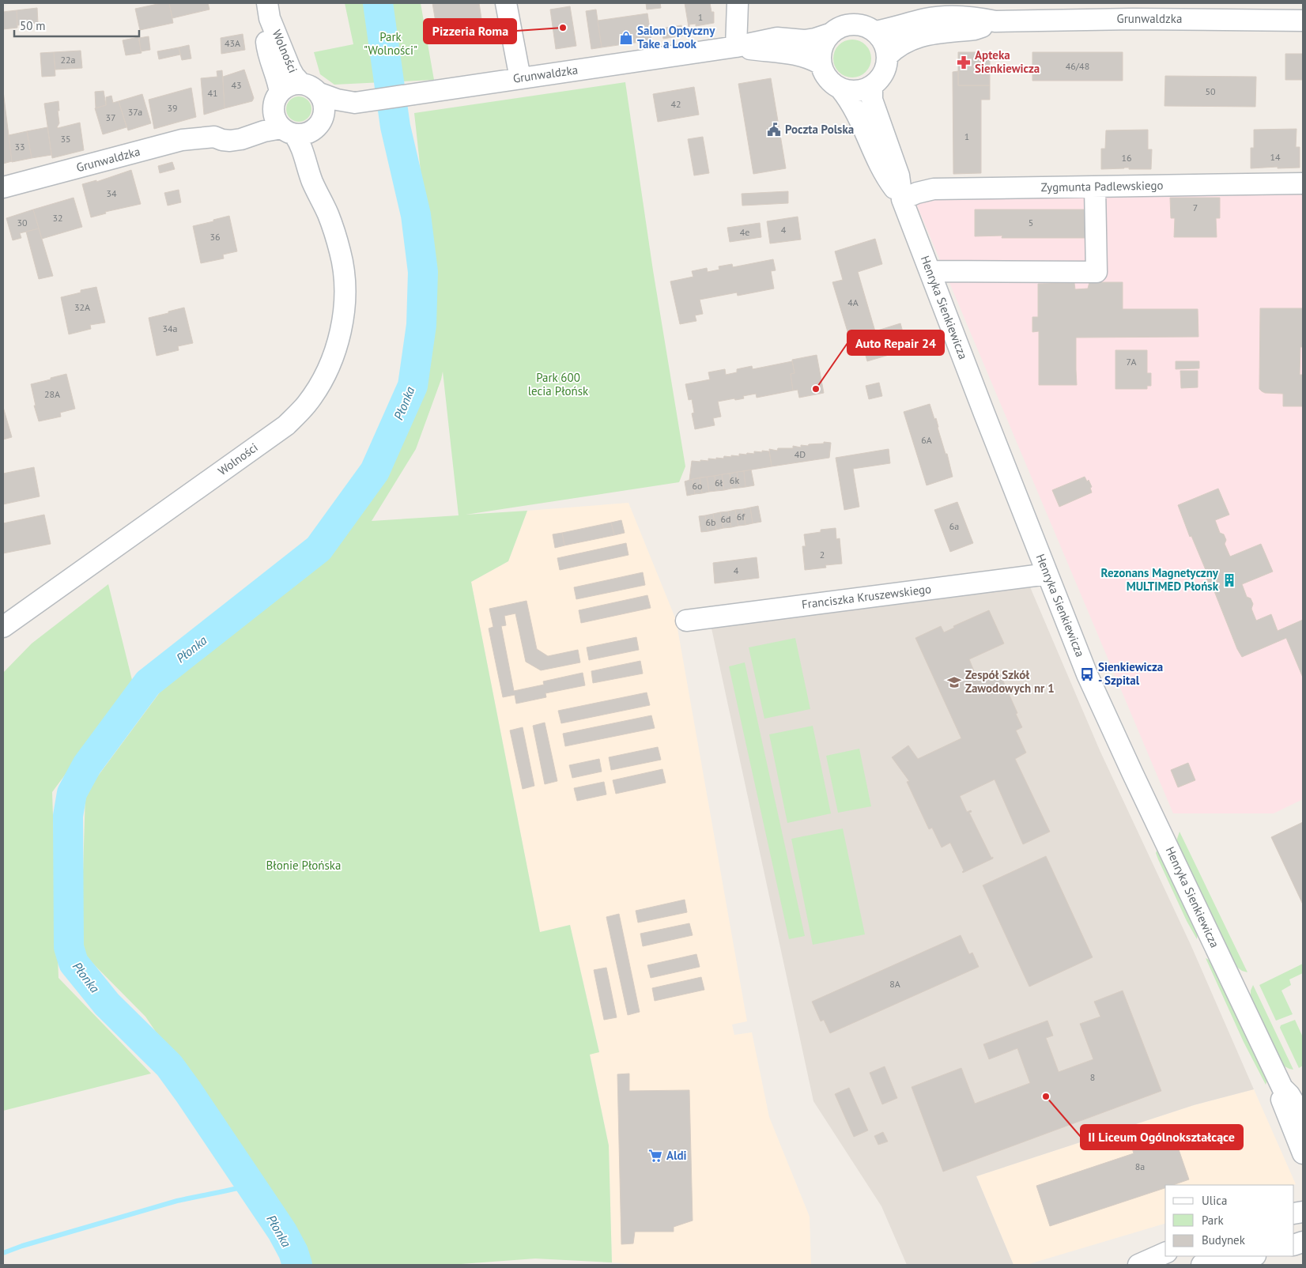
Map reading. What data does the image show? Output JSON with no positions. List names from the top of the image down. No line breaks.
{"streets":{"street":["Grunwaldzka","Wolności","Zygmunta Padlewskiego","Henryka Sienkiewicza","Franciszka Kruszewskiego"]},"crossings":[["Grunwaldzka","Wolności"],["Grunwaldzka","Henryka Sienkiewicza"],["Zygmunta Padlewskiego","Henryka Sienkiewicza"],["Henryka Sienkiewicza","Franciszka Kruszewskiego"]],"water":["Płonka"],"parks":["Park \"Wolności\"","Park 600 lecia Płońsk","Błonie Płońska"],"places":{"other":["Pizzeria Roma","Auto Repair 24","II Liceum Ogólnokształcące"],"shop":["Salon Optyczny Take a Look"],"pharmacy":["Apteka Sienkiewicza"],"public building":["Poczta Polska"],"building":["Rezonans Magnetyczny MULTIMED Płońsk"],"bus stop":["Sienkiewicza - Szpital"],"school or university":["Zespół Szkół Zawodowych nr 1"],"supermarket":["Aldi"]},"house_numbers":["1","43A","22a","46/48","43","50","41","42","39","37a","37","1","35","33","14","16","34","7","32","30","5","4","4e","36","4A","32A","34a","7A","28A","6A","4D","6k","6ł","6o","6f","6d","6b","6a","2","4","8A","8","8a"],"legend":["Ulica","Park","Budynek"],"scale_bar":"50 m"}
